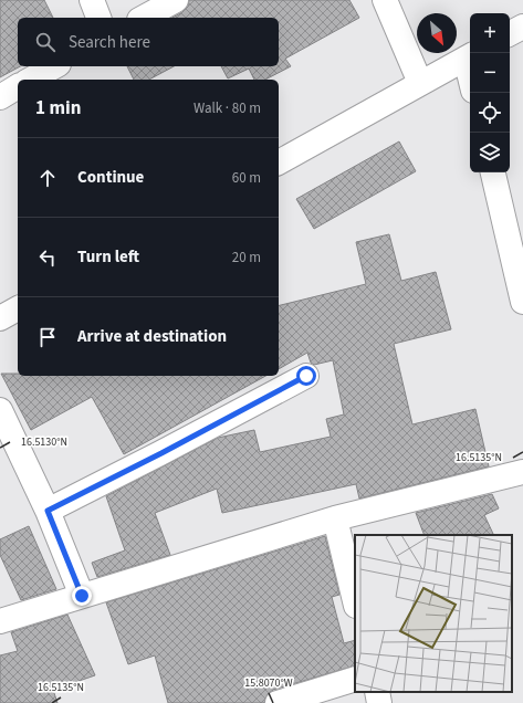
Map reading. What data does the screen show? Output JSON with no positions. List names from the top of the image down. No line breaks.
{"north":"bottom right","page":{"map_buttons":["+","−"],"search":"Search here","heading":["1 min","Walk · 80 m"],"list":[["Continue","60 m"],["Turn left","20 m"],"Arrive at destination"]},"coordinates":["16.5130°N","16.5135°N","15.8070°W"]}
